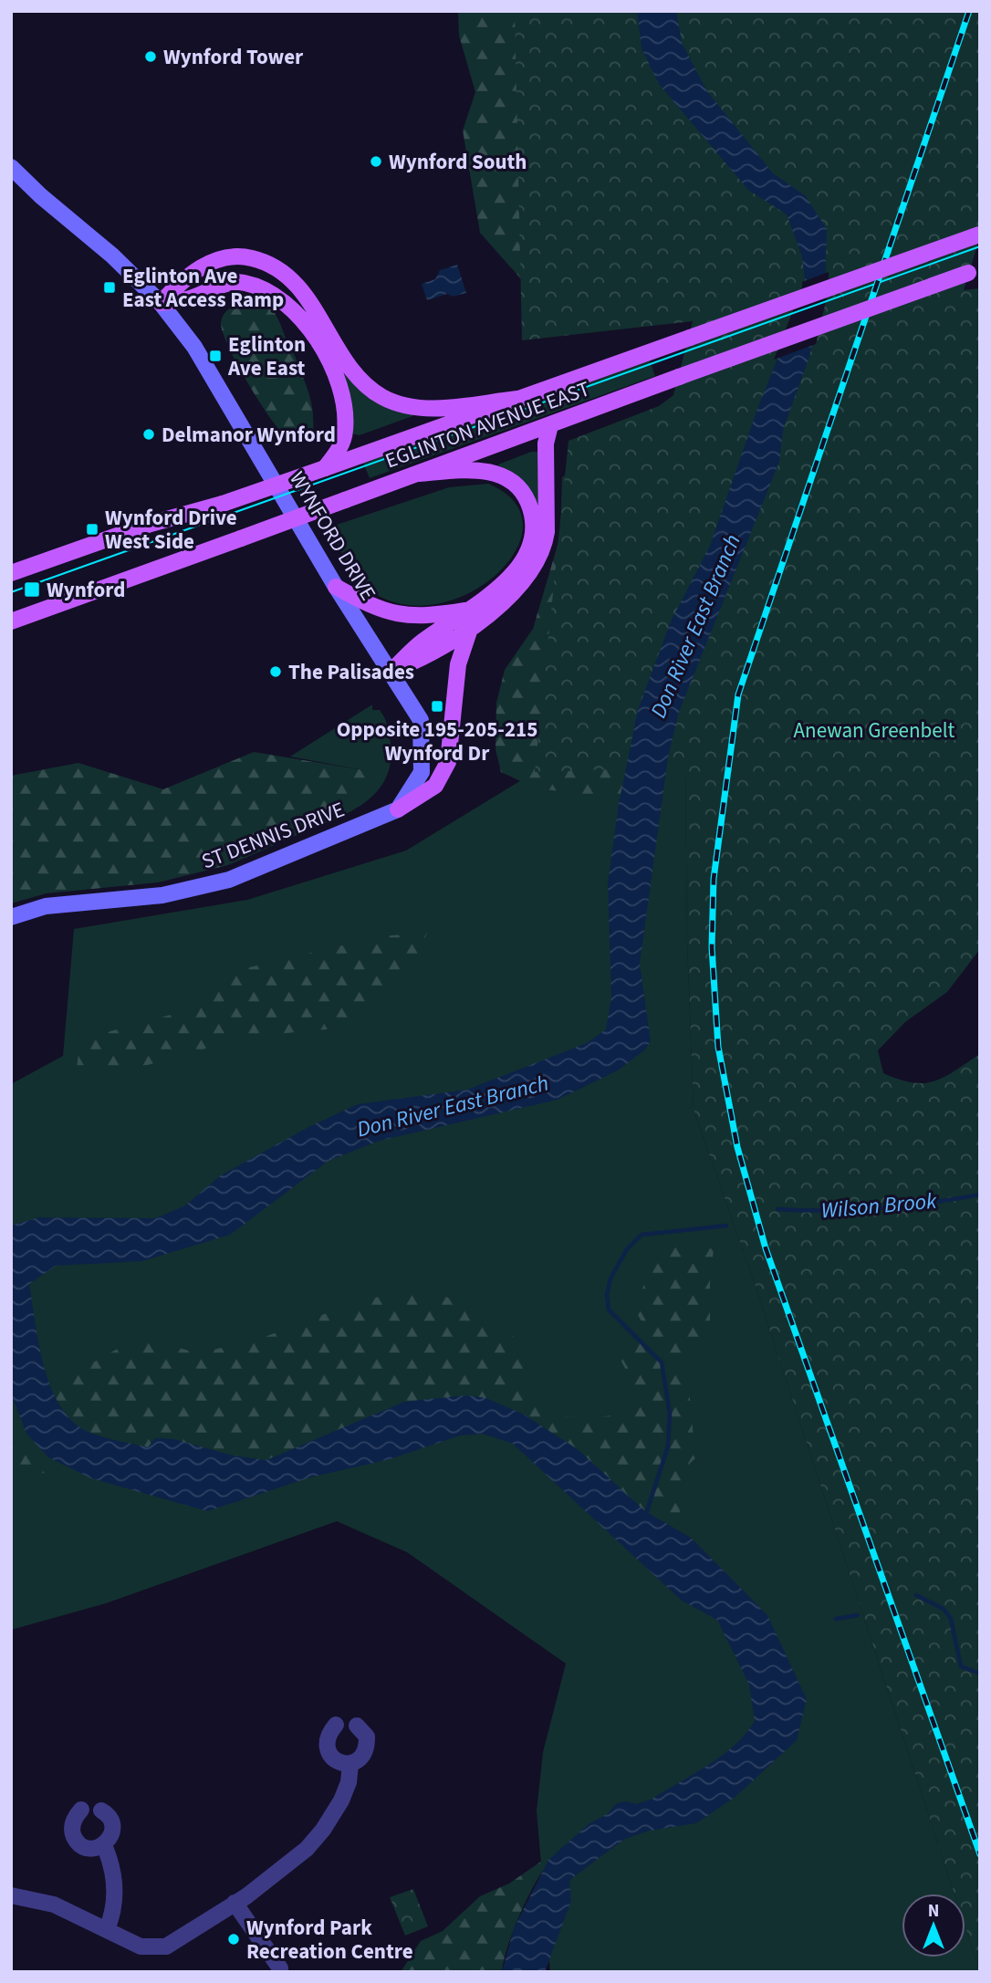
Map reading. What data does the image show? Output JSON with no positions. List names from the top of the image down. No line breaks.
{"streets":{"main road":["EGLINTON AVENUE EAST"],"street":["WYNFORD DRIVE","ST DENNIS DRIVE"]},"water":["Don River East Branch","Wilson Brook"],"parks":["Anewan Greenbelt"],"places":{"other":["Wynford Tower","Wynford South","Delmanor Wynford","The Palisades","Wynford Park Recreation Centre"],"transit":["Eglinton Ave East Access Ramp","Eglinton Ave East","Wynford Drive West Side","Wynford","Opposite 195-205-215 Wynford Dr"]},"north":"top"}
